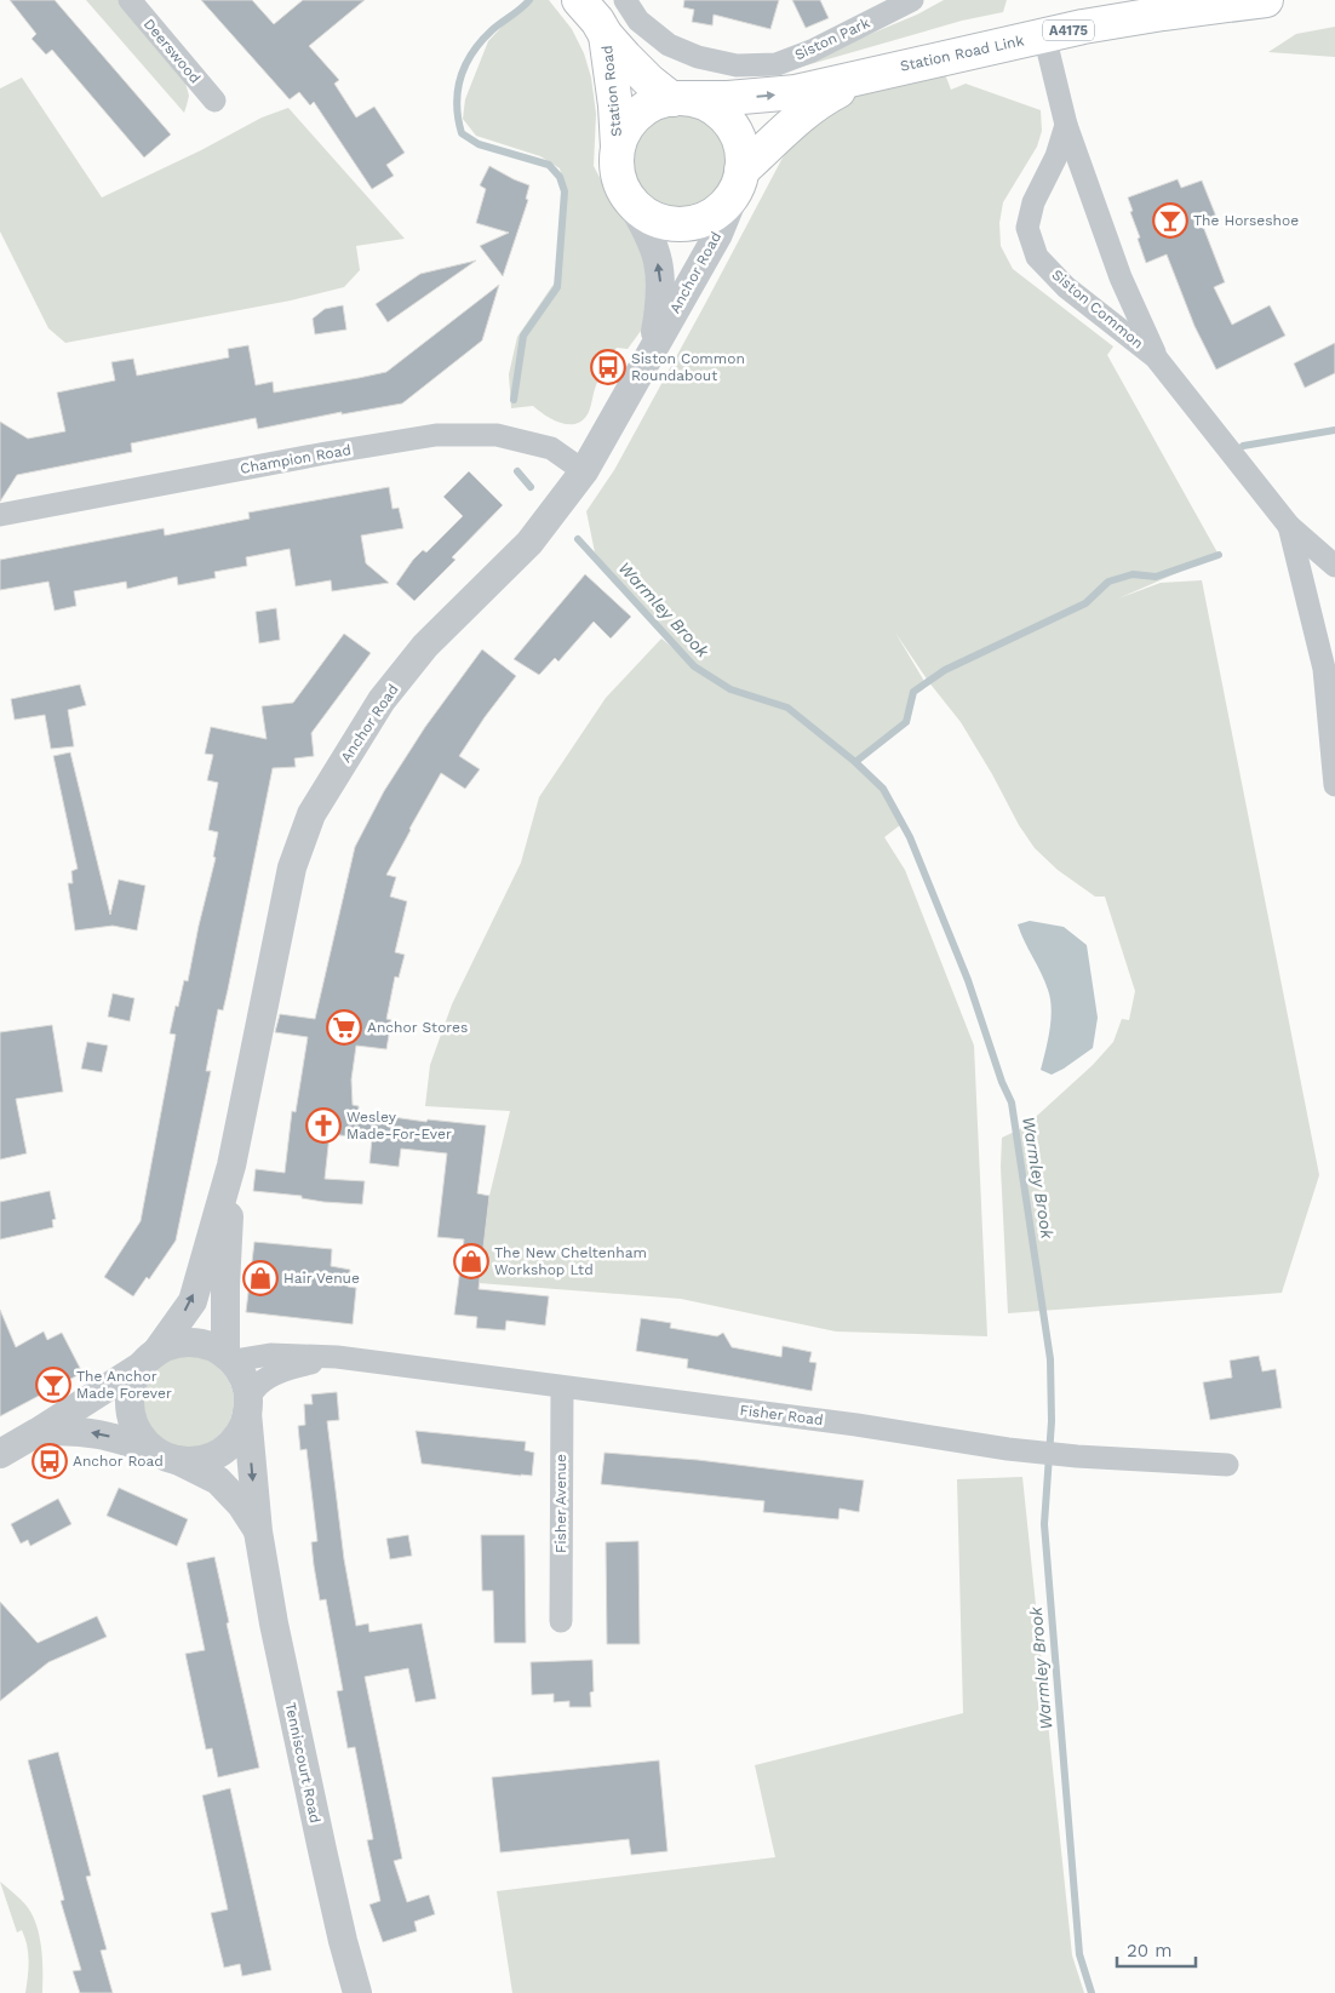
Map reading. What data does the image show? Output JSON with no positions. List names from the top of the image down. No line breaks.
{"streets":{"main road":["A4175","Station Road Link","Station Road"],"street":["Siston Park","Deerswood","Anchor Road","Siston Common","Champion Road","Fisher Road","Fisher Avenue","Tenniscourt Road"]},"crossings":[["A4175","Station Road Link"],["A4175","Station Road"],["A4175","Anchor Road"],["Station Road Link","Station Road"],["Station Road Link","Anchor Road"],["Station Road Link","Siston Common"],["Station Road","Anchor Road"],["Anchor Road","Champion Road"],["Anchor Road","Fisher Road"],["Anchor Road","Tenniscourt Road"],["Fisher Road","Fisher Avenue"],["Fisher Road","Tenniscourt Road"]],"water":["Warmley Brook"],"places":{"bar":["The Horseshoe","The Anchor Made Forever"],"bus stop":["Siston Common Roundabout","Anchor Road"],"supermarket":["Anchor Stores"],"church":["Wesley Made-For-Ever"],"shop":["The New Cheltenham Workshop Ltd","Hair Venue"]},"scale_bar":"20 m"}
